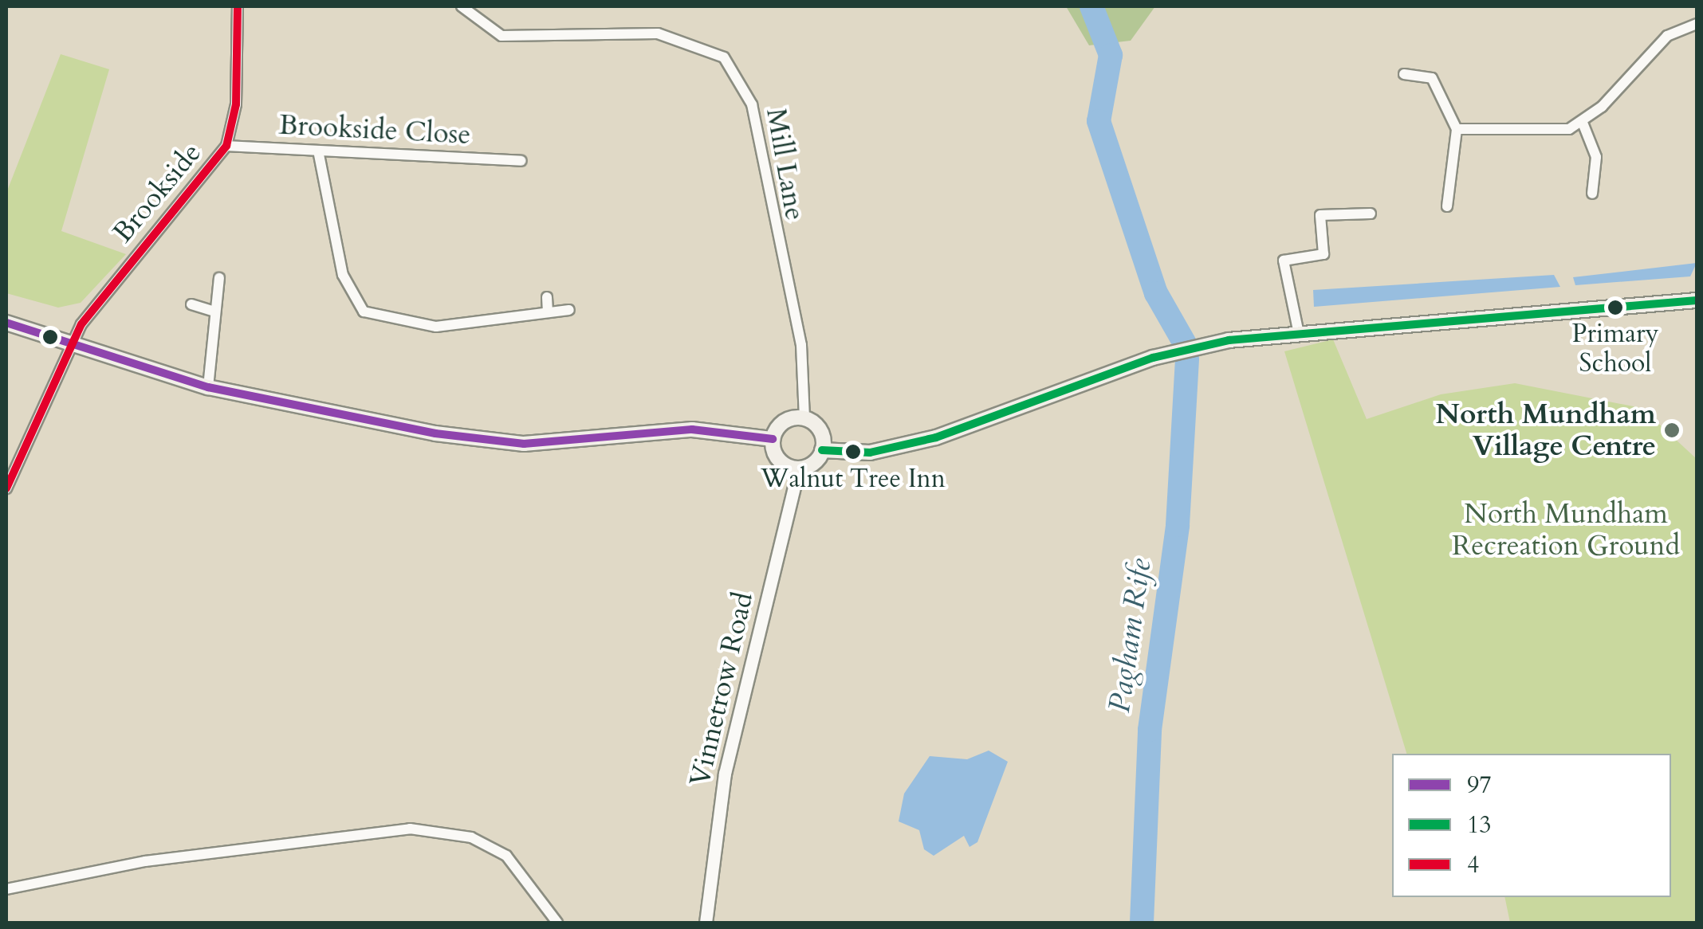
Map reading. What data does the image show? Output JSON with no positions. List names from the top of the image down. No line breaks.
{"streets":{"street":["Brookside Close","Mill Lane","Brookside","Vinnetrow Road"]},"crossings":[["Brookside Close","Brookside"],["Mill Lane","Vinnetrow Road"]],"water":["Pagham Rife"],"parks":["North Mundham Recreation Ground"],"places":["Primary School","North Mundham Village Centre","Walnut Tree Inn"],"lines":["transit line 4","transit line 13","transit line 97"],"legend":["97","13","4"]}
